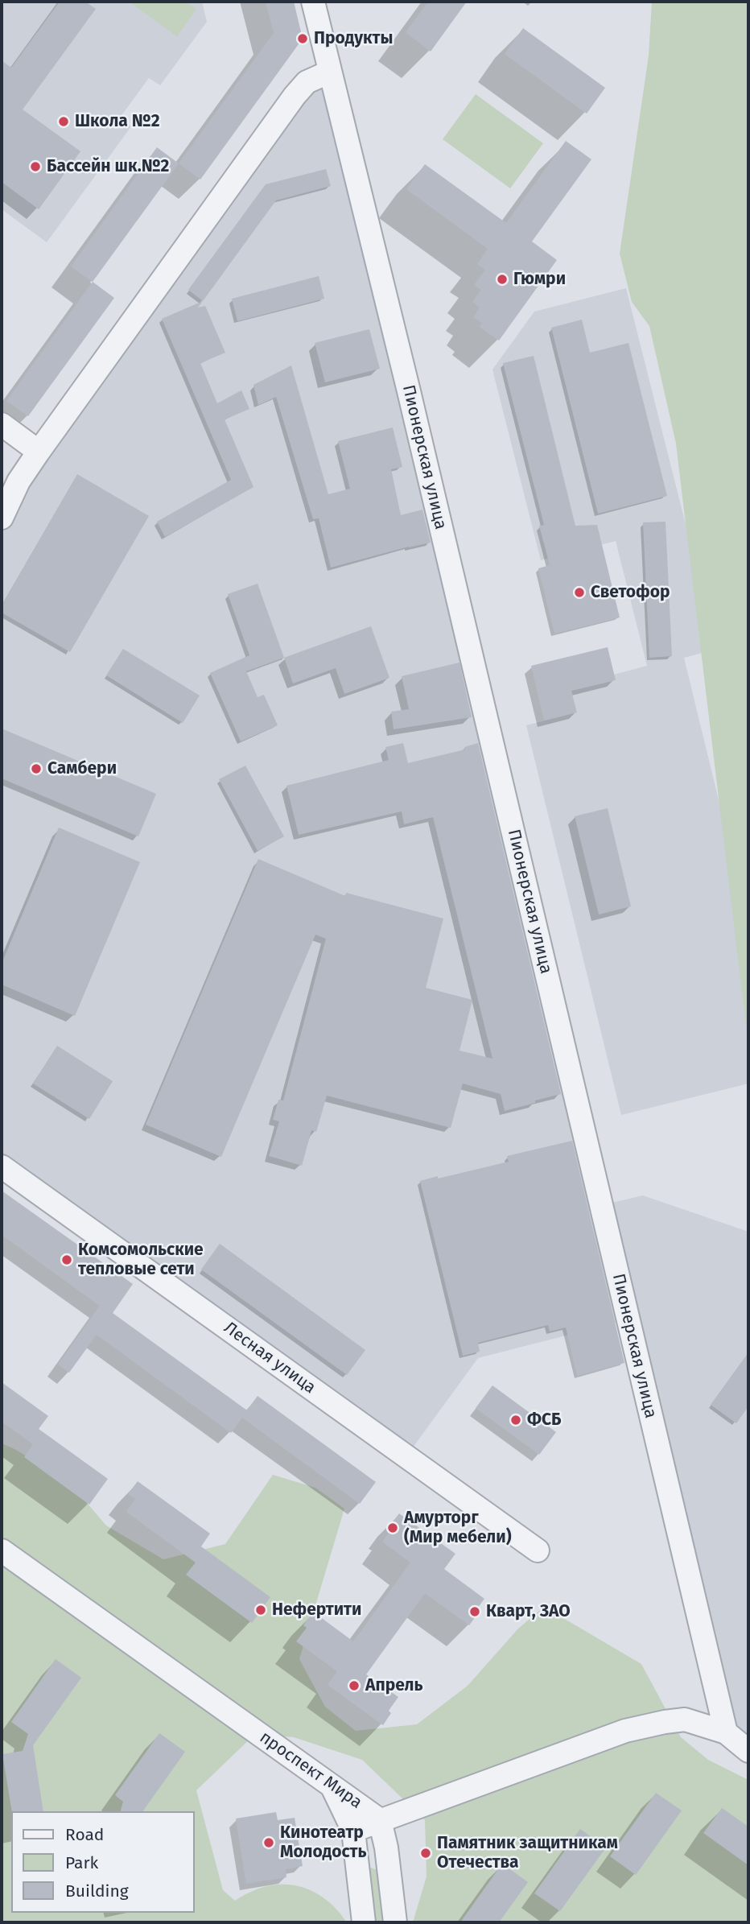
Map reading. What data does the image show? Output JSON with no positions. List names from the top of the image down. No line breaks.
{"streets":{"street":["Пионерская улица","Лесная улица","проспект Мира"]},"crossings":[["Пионерская улица","проспект Мира"]],"places":["Продукты","Школа №2","Бассейн шк.№2","Гюмри","Светофор","Самбери","Комсомольские тепловые сети","ФСБ","Амурторг (Мир мебели)","Нефертити","Кварт, ЗАО","Апрель","Кинотеатр Молодость","Памятник защитникам Отечества"],"legend":["Road","Park","Building"]}
